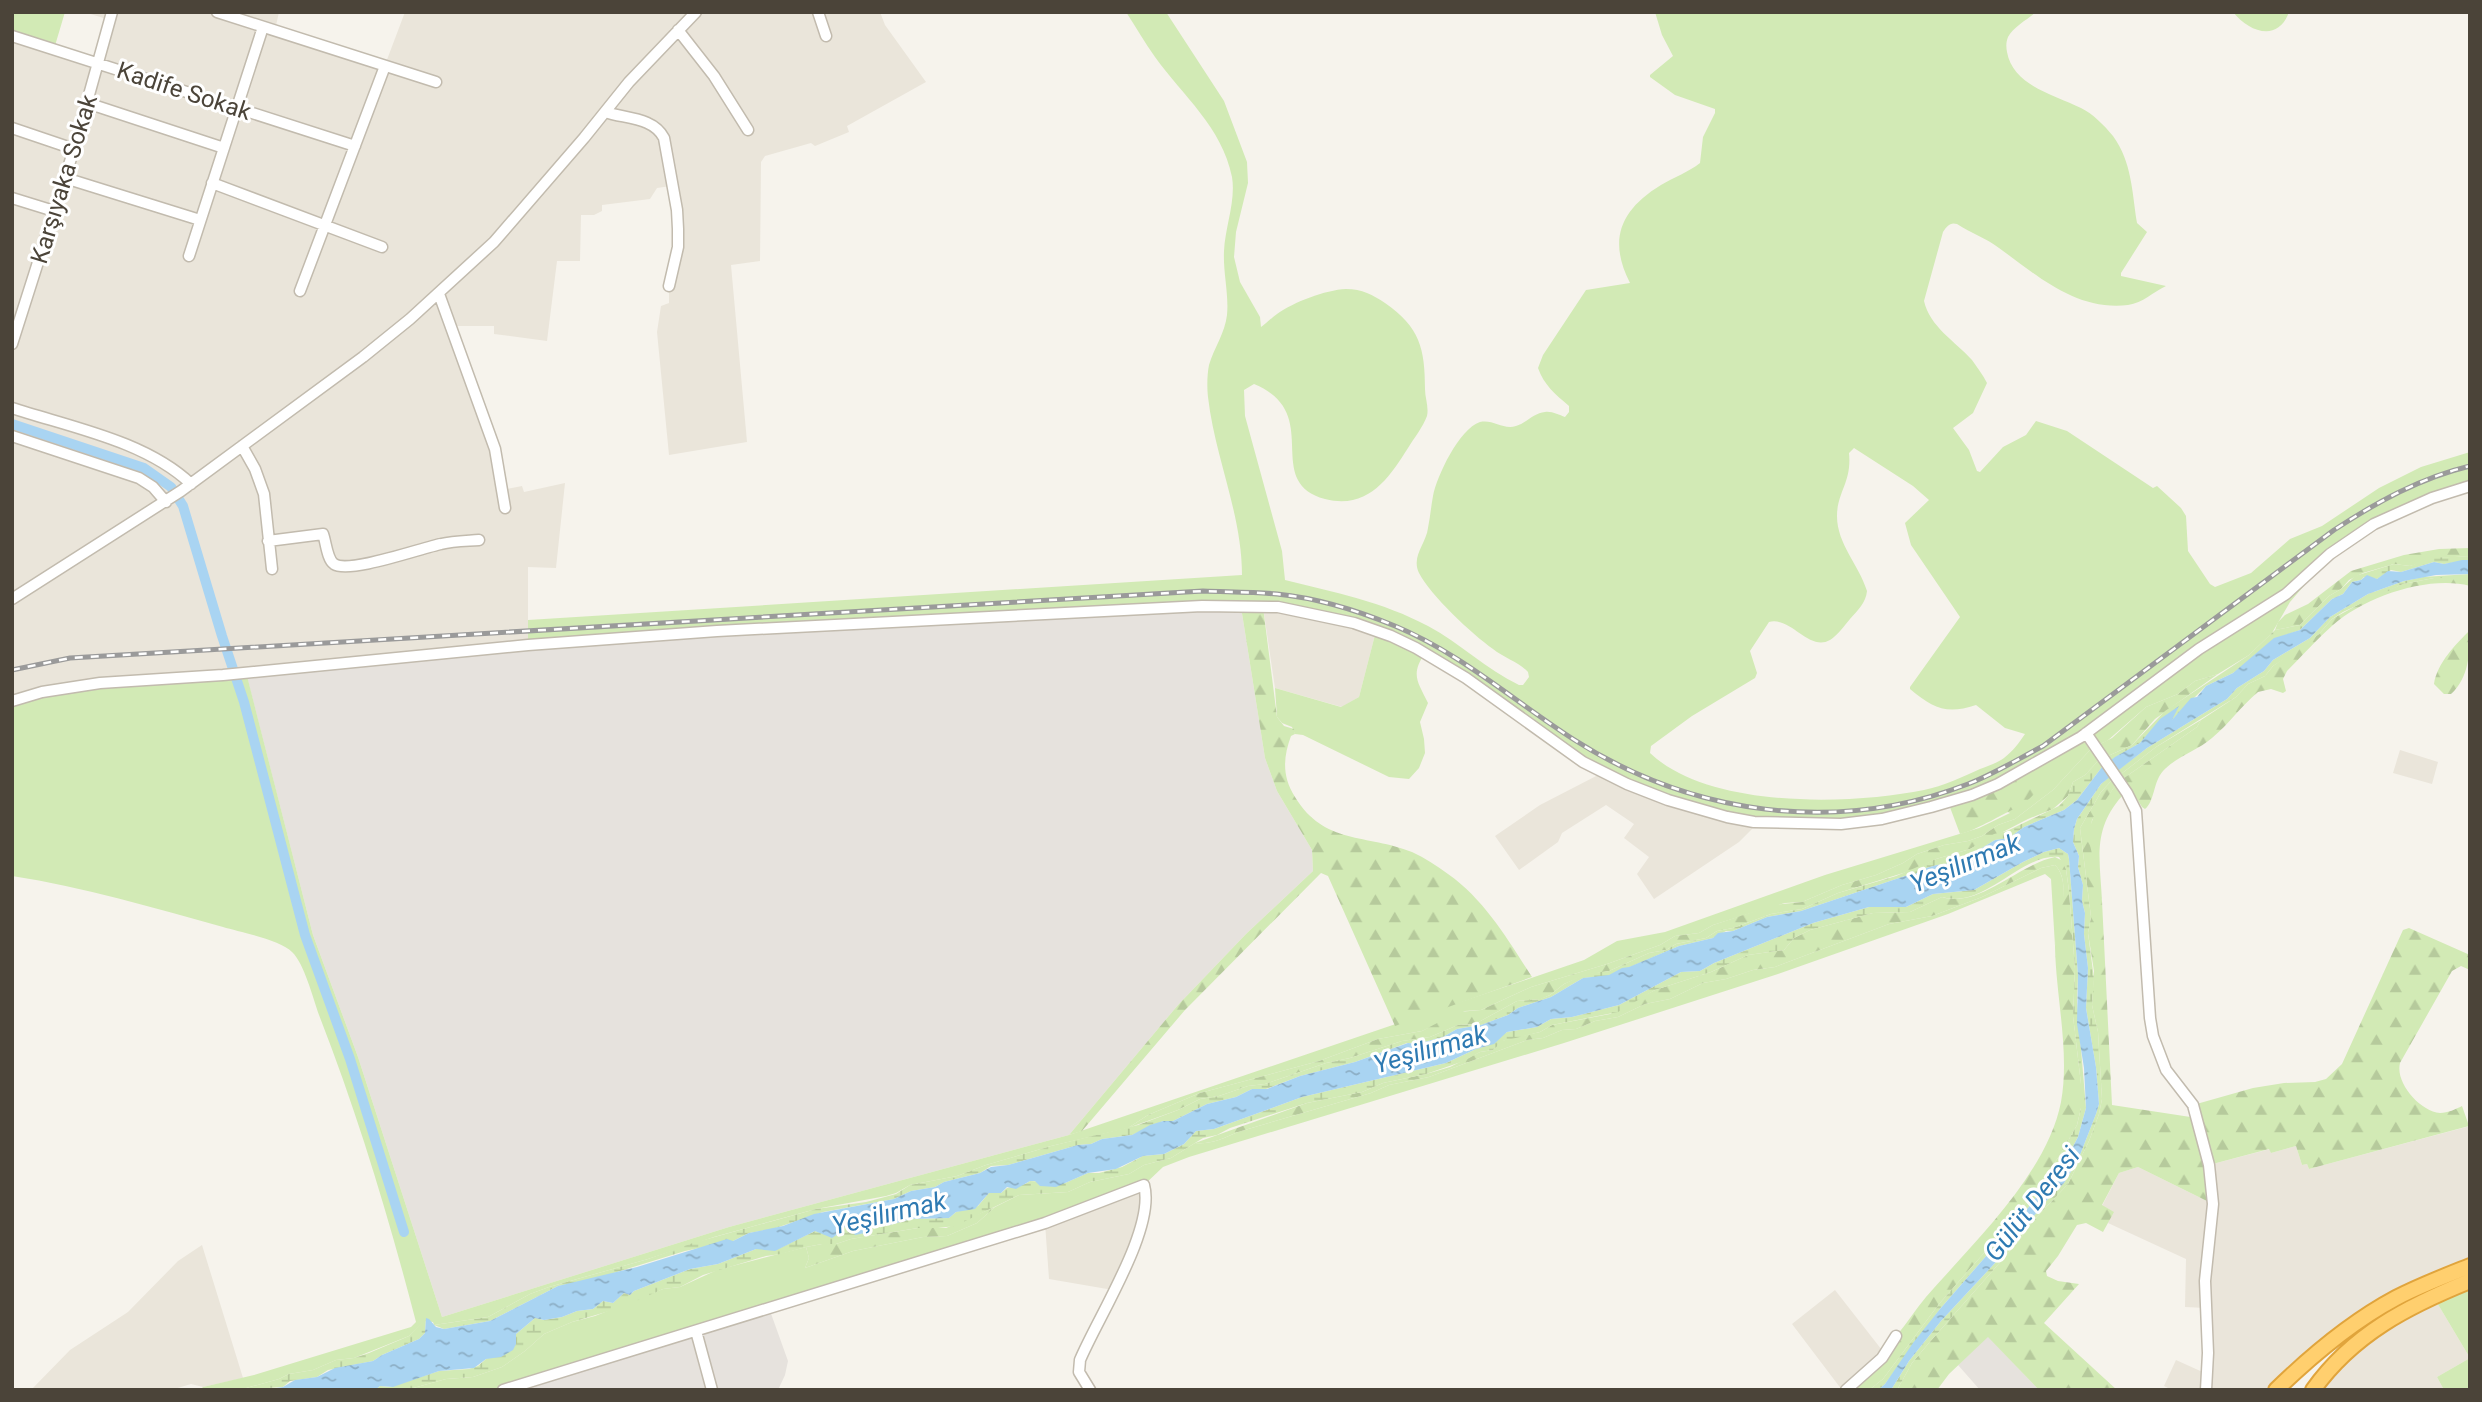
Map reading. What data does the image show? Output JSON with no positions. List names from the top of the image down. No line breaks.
{"streets":{"street":["Kadife Sokak","Karşıyaka Sokak"]},"crossings":[["Kadife Sokak","Karşıyaka Sokak"]],"water":["Yeşilırmak","Gülüt Deresi"]}
